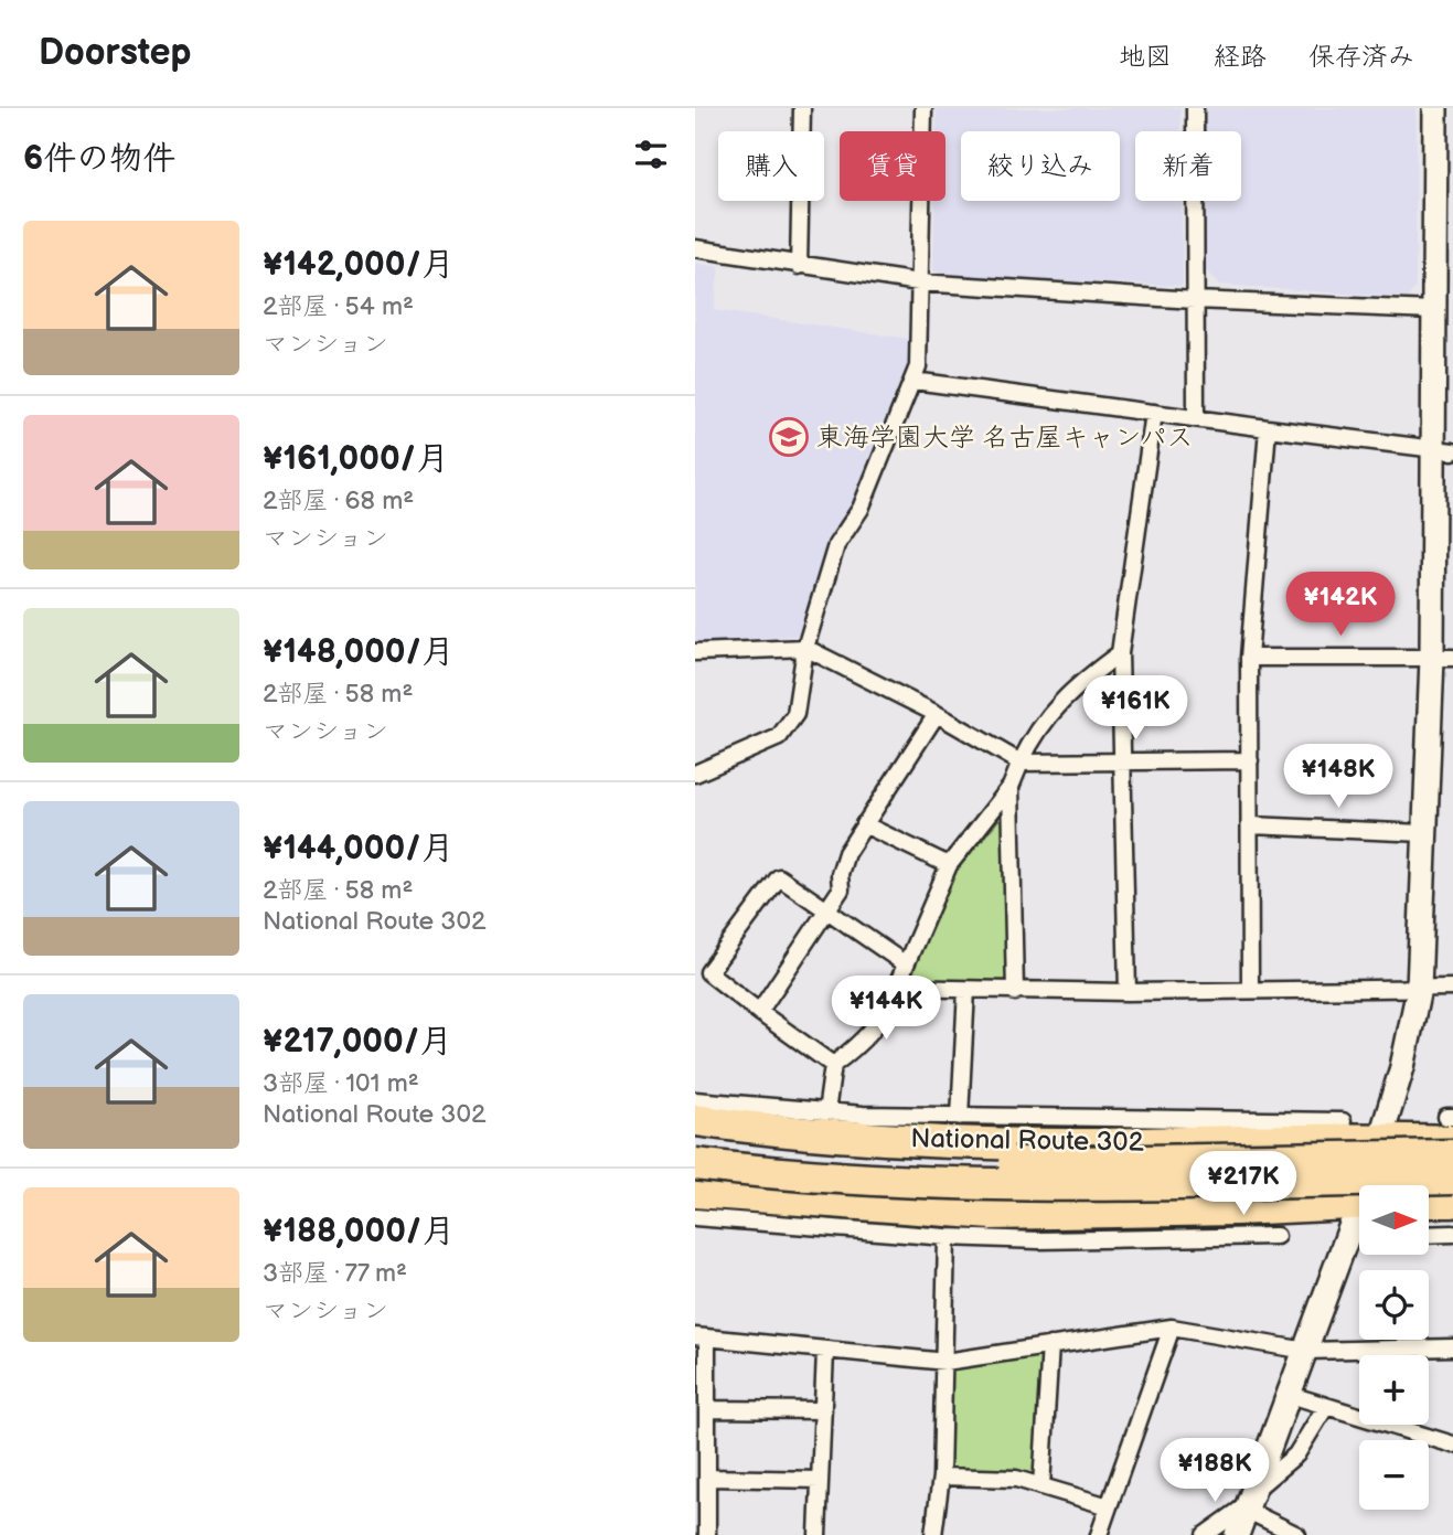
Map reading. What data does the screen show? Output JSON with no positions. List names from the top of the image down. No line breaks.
{"streets":{"highway":["National Route 302"]},"places":{"school or university":["東海学園大学 名古屋キャンパス"]},"north":"right","page":{"header":"Doorstep","nav":["地図","経路","保存済み"],"heading":"6件の物件","chip":["購入","賃貸","絞り込み","新着"],"list":[{"name":"¥142,000/月","note":"2部屋 · 54 m² · マンション"},{"name":"¥161,000/月","note":"2部屋 · 68 m² · マンション"},{"name":"¥148,000/月","note":"2部屋 · 58 m² · マンション"},{"name":"¥144,000/月","note":"2部屋 · 58 m² · National Route 302"},{"name":"¥217,000/月","note":"3部屋 · 101 m² · National Route 302"},{"name":"¥188,000/月","note":"3部屋 · 77 m² · マンション"}],"price":["¥142K","¥161K","¥148K","¥144K","¥217K","¥188K"],"map_buttons":["+","−"]}}
